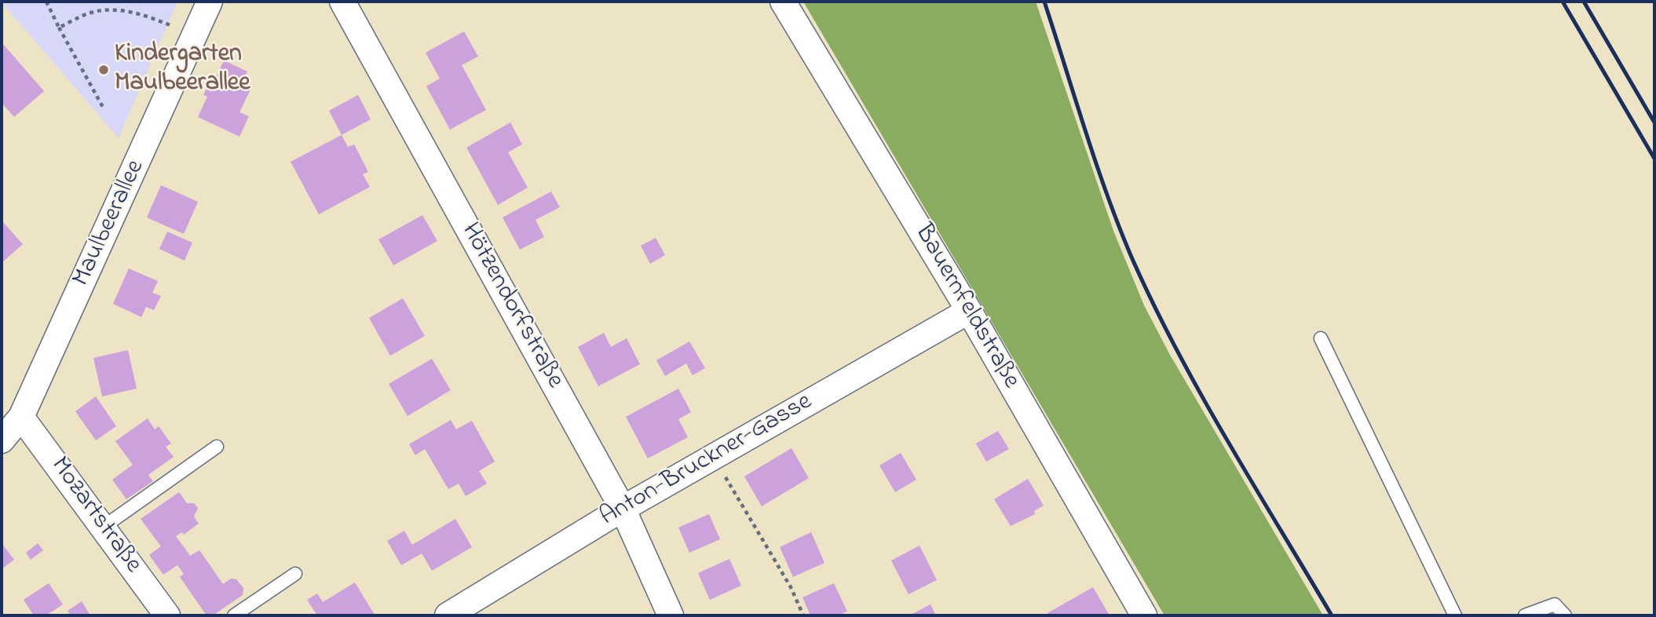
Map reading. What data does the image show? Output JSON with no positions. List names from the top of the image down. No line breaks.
{"streets":{"street":["Maulbeerallee","Hötzendorfstraße","Bauernfeldstraße","Anton-Bruckner-Gasse","Mozartstraße"]},"crossings":[["Maulbeerallee","Mozartstraße"],["Hötzendorfstraße","Anton-Bruckner-Gasse"],["Bauernfeldstraße","Anton-Bruckner-Gasse"]],"places":["Kindergarten Maulbeerallee"]}
